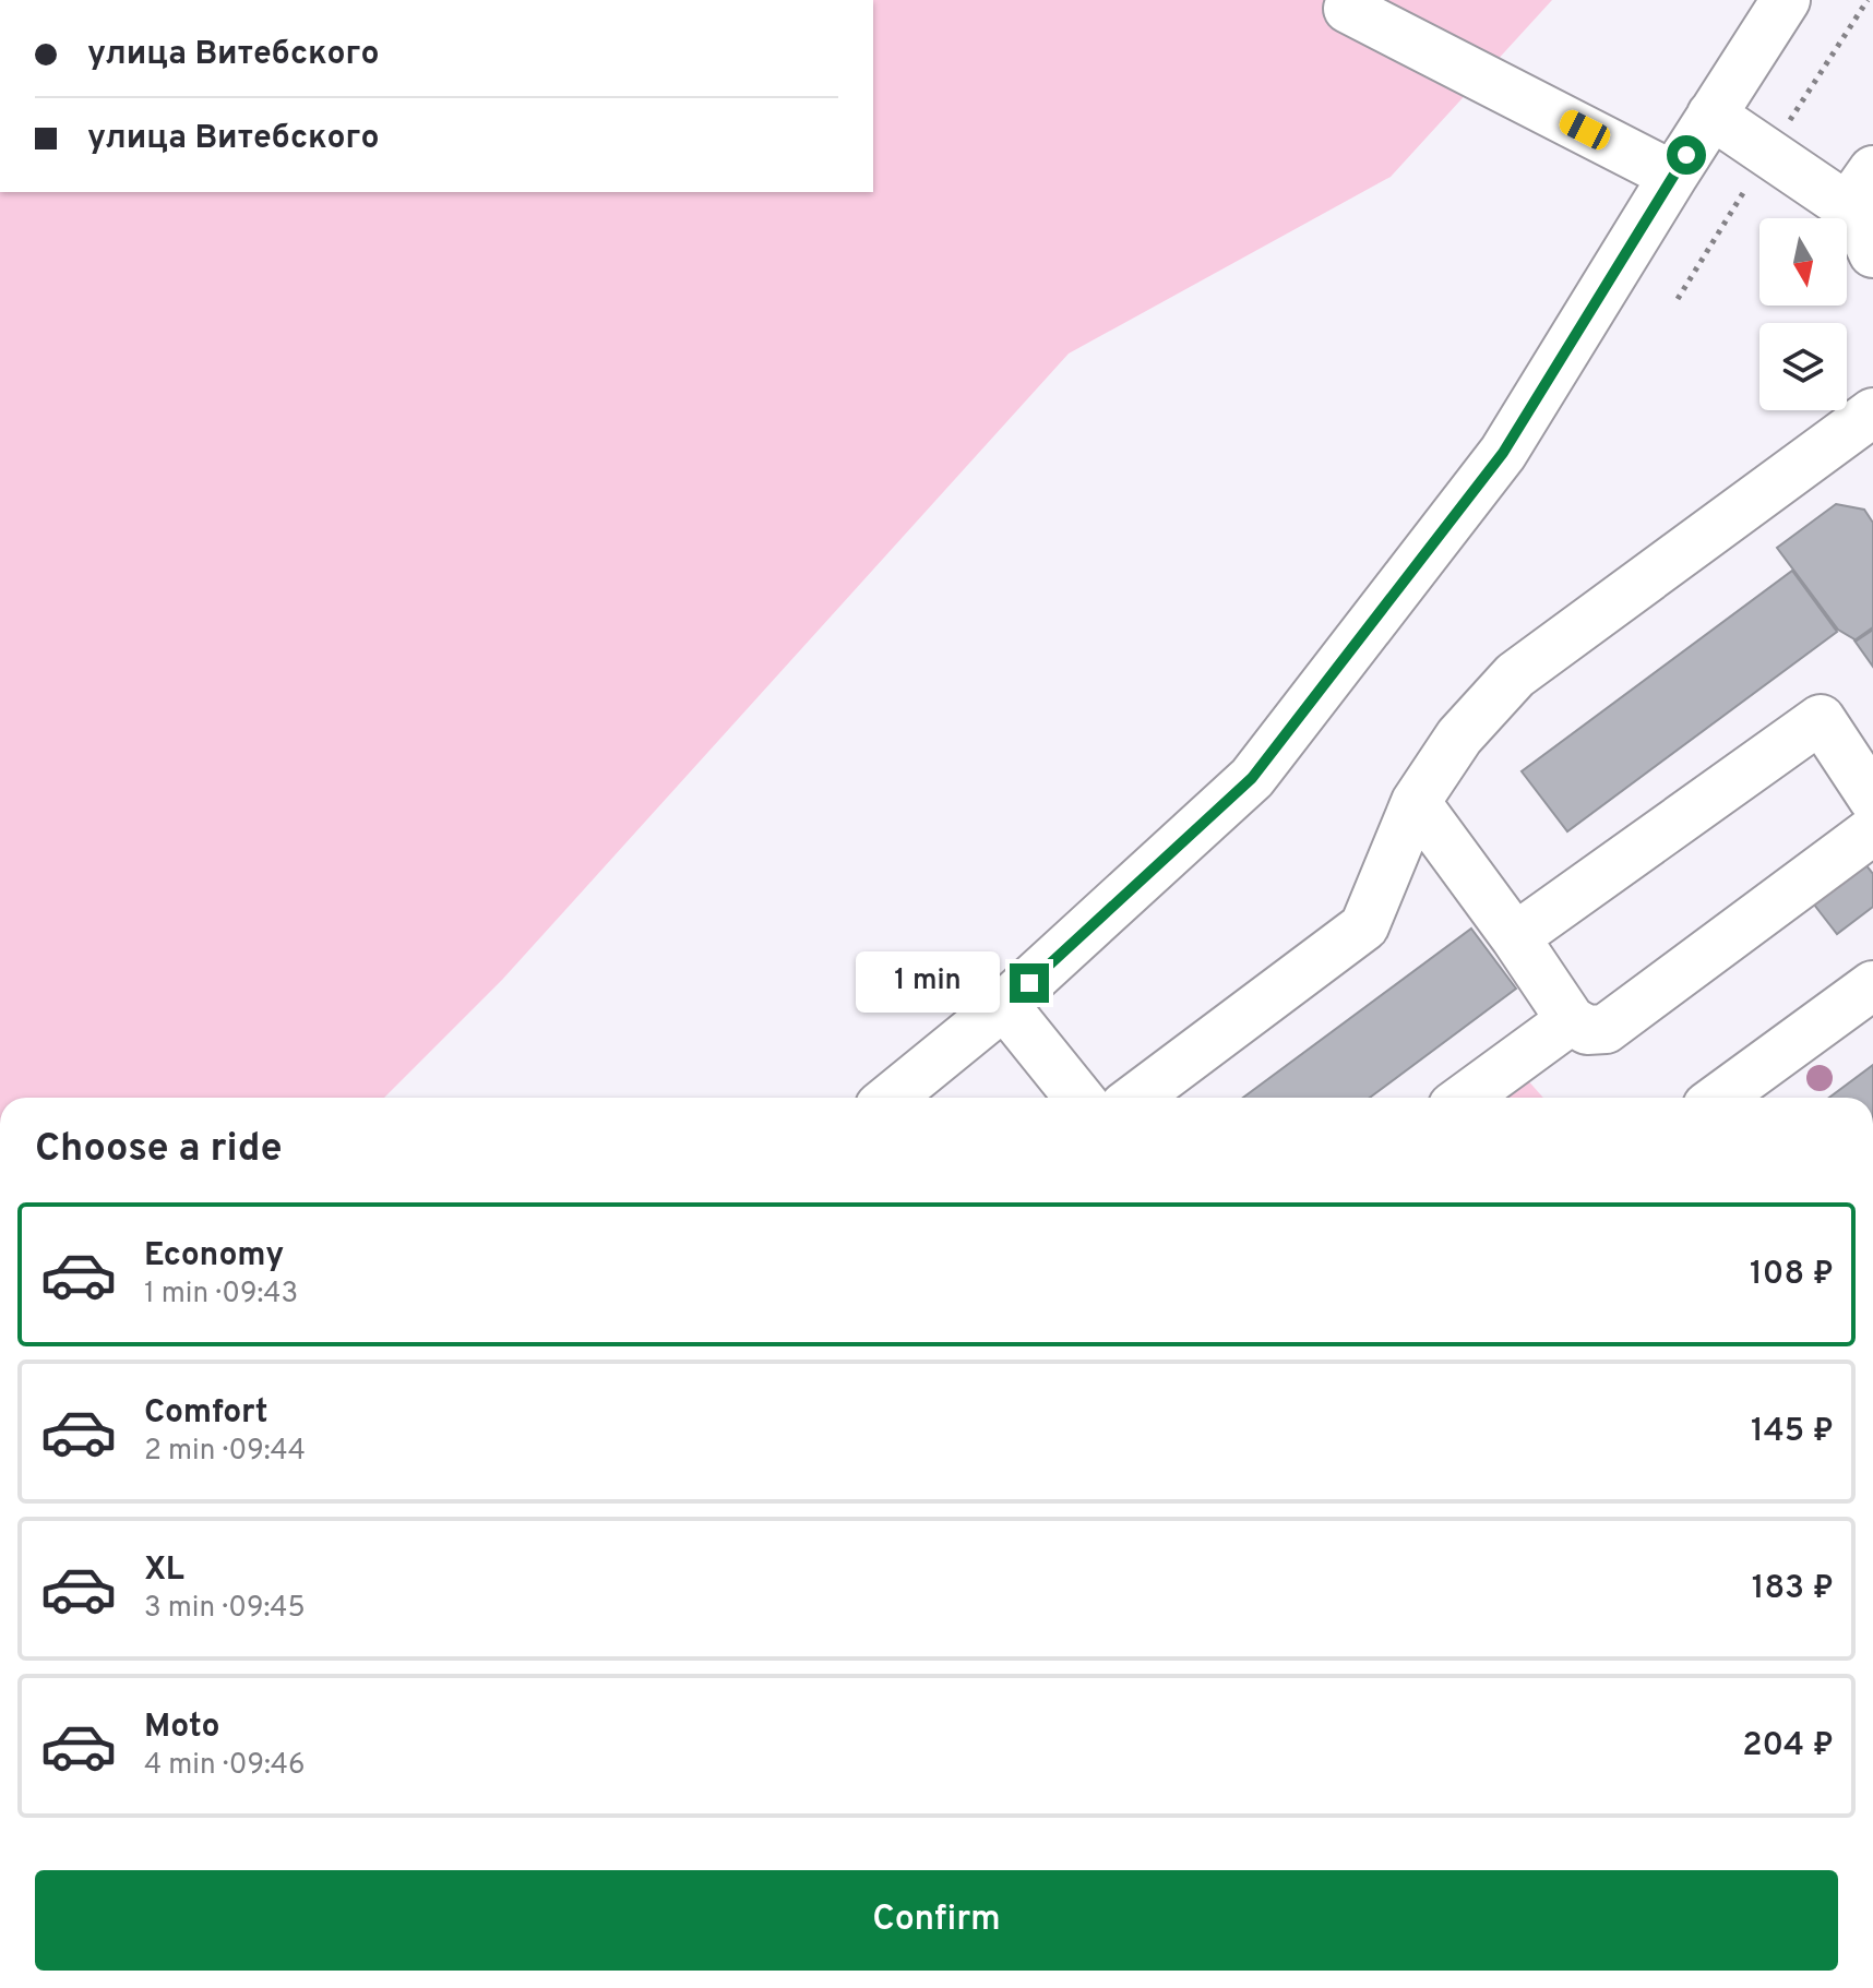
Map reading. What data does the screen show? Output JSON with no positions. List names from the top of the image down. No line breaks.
{"north":"bottom","page":{"banner":["улица Витебского","улица Витебского"],"bubble":"1 min","heading":"Choose a ride","list":[{"name":"Economy","note":"1 min · 09:43","value":"108 ₽"},{"name":"Comfort","note":"2 min · 09:44","value":"145 ₽"},{"name":"XL","note":"3 min · 09:45","value":"183 ₽"},{"name":"Moto","note":"4 min · 09:46","value":"204 ₽"}],"buttons":"Confirm"}}
